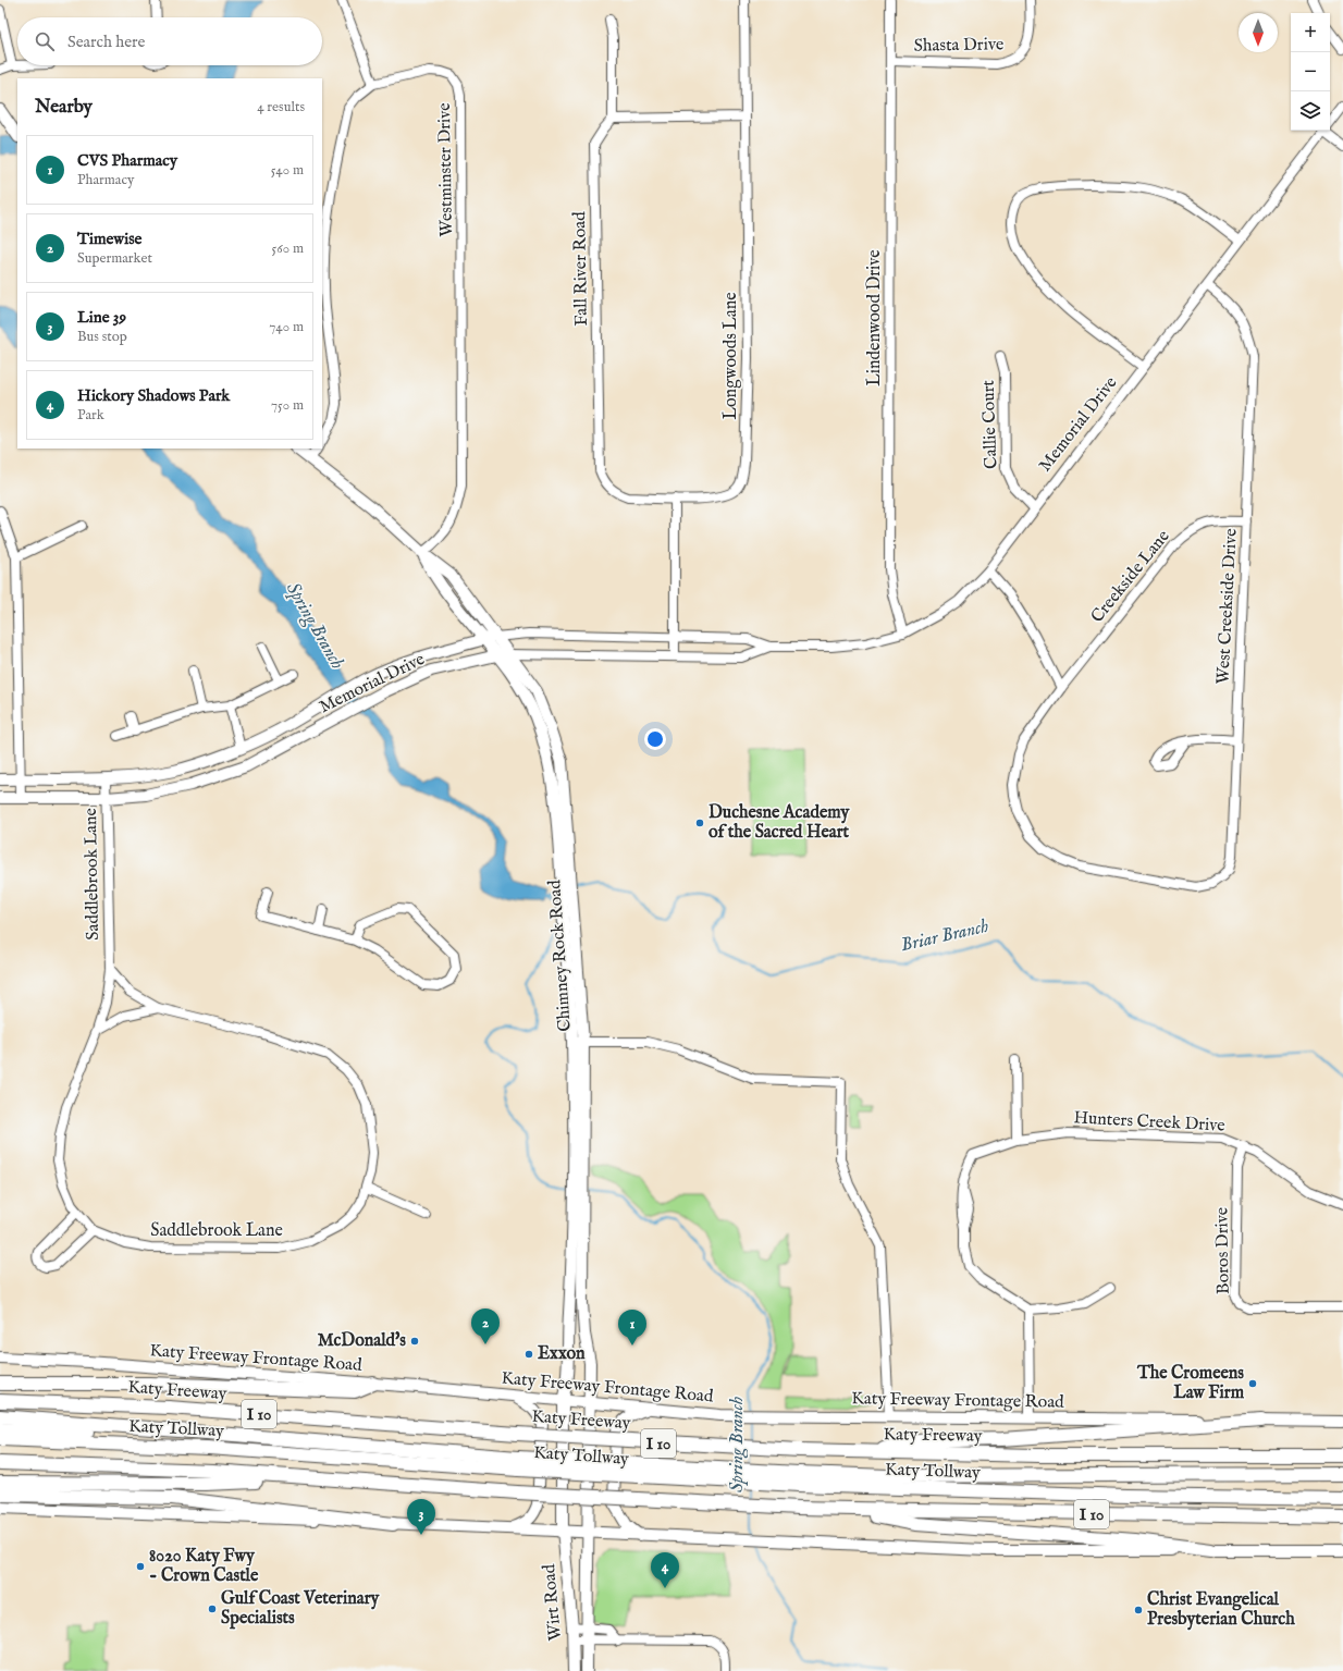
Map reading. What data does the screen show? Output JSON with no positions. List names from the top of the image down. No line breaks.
{"streets":{"highway":["Katy Freeway","I 10","Katy Tollway"],"main road":["Memorial Drive","Chimney Rock Road","Katy Freeway Frontage Road","Wirt Road"],"street":["Shasta Drive","Westminster Drive","Fall River Road","Lindenwood Drive","Longwoods Lane","Callie Court","Creekside Lane","West Creekside Drive","Saddlebrook Lane","Hunters Creek Drive","Boros Drive"]},"crossings":[["Shasta Drive","Lindenwood Drive"],["Westminster Drive","Chimney Rock Road"],["Fall River Road","Longwoods Lane"],["Lindenwood Drive","Memorial Drive"],["Callie Court","Memorial Drive"],["Memorial Drive","West Creekside Drive"],["Memorial Drive","Saddlebrook Lane"],["Memorial Drive","Chimney Rock Road"],["Creekside Lane","West Creekside Drive"],["Chimney Rock Road","Katy Freeway Frontage Road"],["Chimney Rock Road","Wirt Road"],["Hunters Creek Drive","Boros Drive"],["Katy Freeway Frontage Road","Wirt Road"]],"water":["Spring Branch","Briar Branch"],"places":["Duchesne Academy of the Sacred Heart","McDonald's","Exxon","The Cromeens Law Firm","8020 Katy Fwy - Crown Castle","Gulf Coast Veterinary Specialists","Christ Evangelical Presbyterian Church"],"north":"bottom","page":{"map_buttons":["+","−"],"search":"Search here","heading":["Nearby","4 results"],"list":[{"mark":"1","name":"CVS Pharmacy","note":"Pharmacy","value":"540 m"},{"mark":"2","name":"Timewise","note":"Supermarket","value":"560 m"},{"mark":"3","name":"Line 39","note":"Bus stop","value":"740 m"},{"mark":"4","name":"Hickory Shadows Park","note":"Park","value":"750 m"}],"pins":["2","1","3","4"]}}
